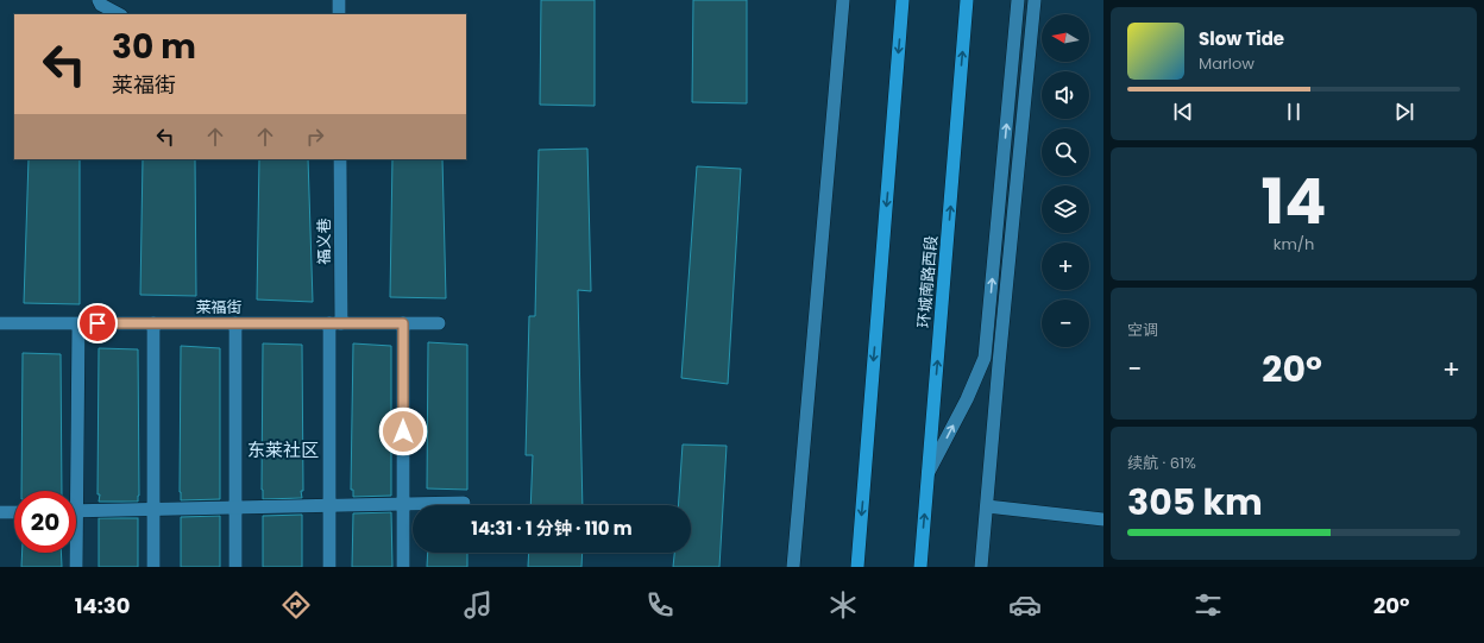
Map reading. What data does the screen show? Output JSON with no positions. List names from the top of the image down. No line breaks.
{"streets":{"main road":["环城南路西段"],"street":["福义巷","莱福街"]},"crossings":[["福义巷","莱福街"]],"districts":["东莱社区"],"north":"left","page":{"map_buttons":["+","−"],"turn":["30 m","莱福街"],"song":["Slow Tide","Marlow"],"tile":[["14","km/h"],"空调",["续航 · 61%","305 km"]],"heat":["−","20°","+"],"limit":"20","trip":"14:31 · 1 分钟 · 110 m","tabs":["14:30","20°"]}}
